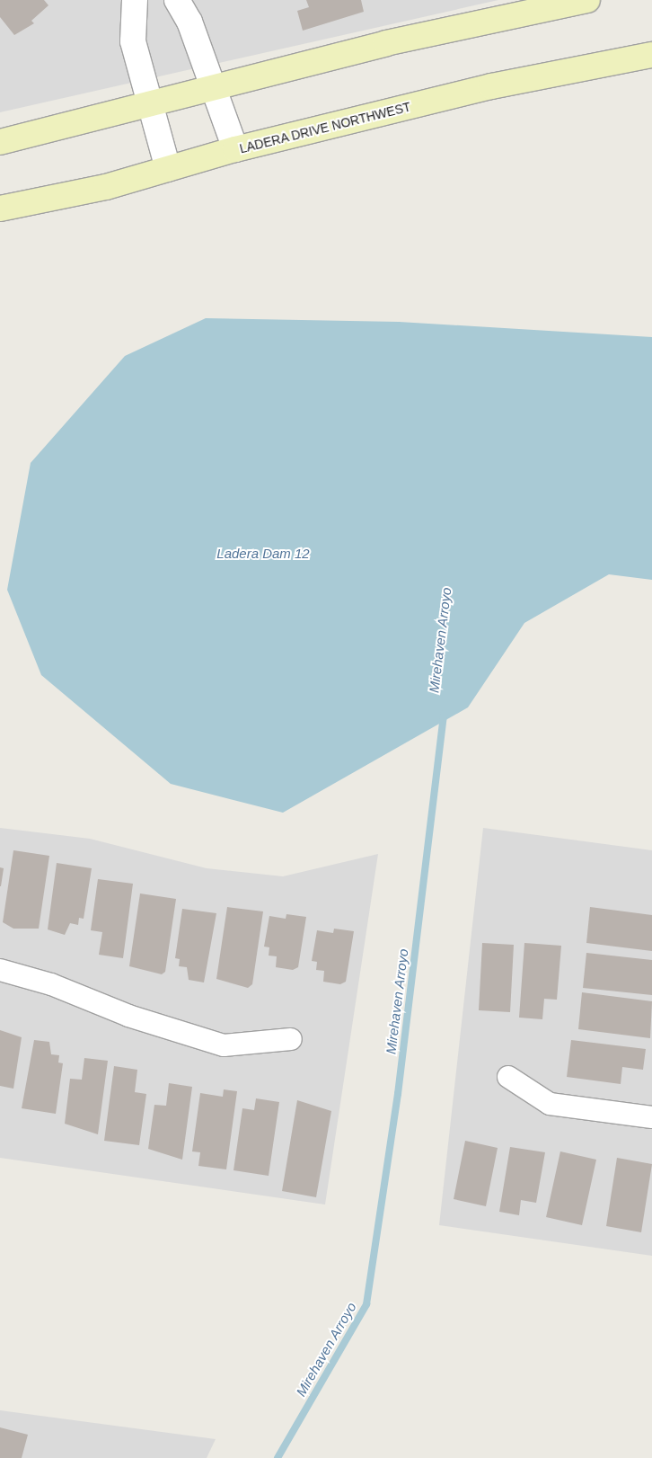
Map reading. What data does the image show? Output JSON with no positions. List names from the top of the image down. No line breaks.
{"streets":{"main road":["LADERA DRIVE NORTHWEST"]},"water":["Ladera Dam 12","Mirehaven Arroyo"]}
